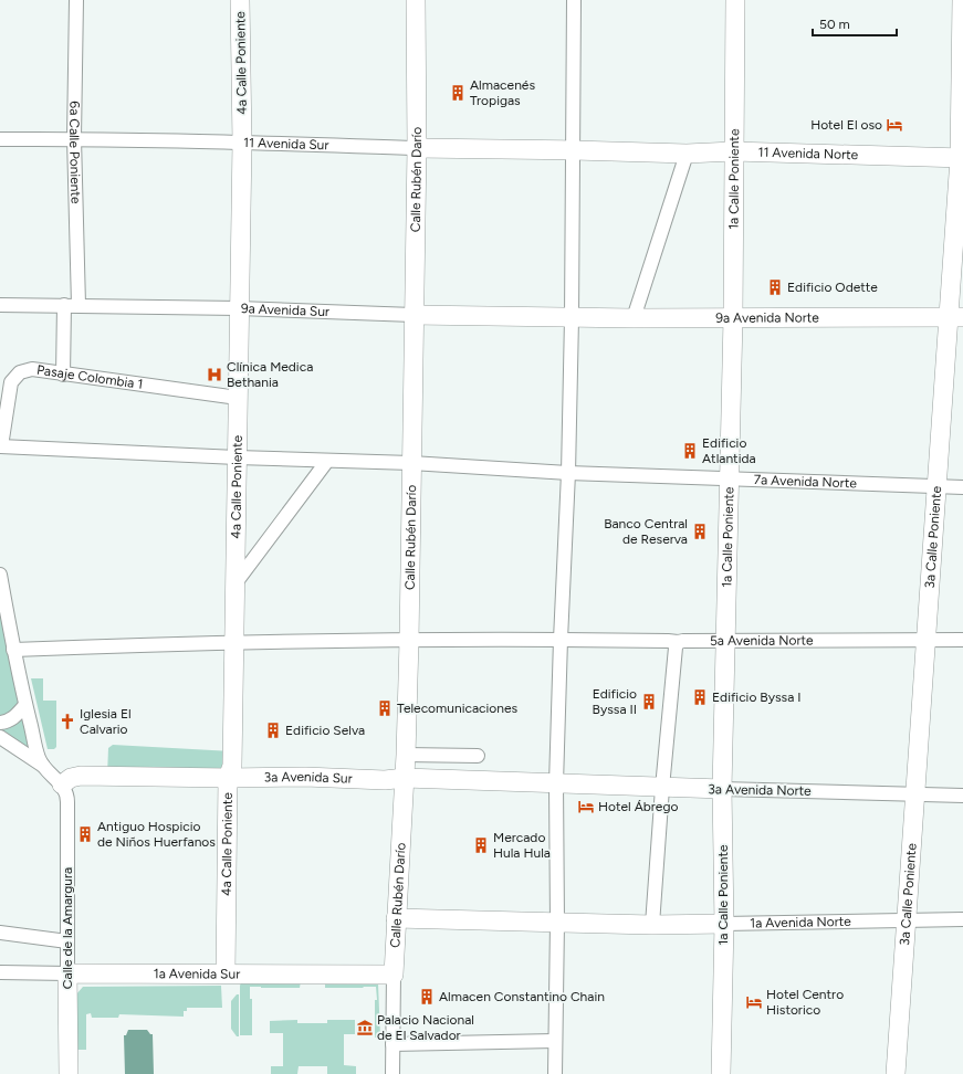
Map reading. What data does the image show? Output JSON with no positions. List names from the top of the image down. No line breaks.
{"streets":{"main road":["4a Calle Poniente","11 Avenida Sur","11 Avenida Norte","Calle Rubén Darío","1a Calle Poniente","9a Avenida Sur","9a Avenida Norte","3a Calle Poniente","3a Avenida Sur","3a Avenida Norte","1a Avenida Norte","Calle de la Amargura","1a Avenida Sur"],"street":["6a Calle Poniente","Pasaje Colombia 1","7a Avenida Norte","5a Avenida Norte"]},"crossings":[["4a Calle Poniente","11 Avenida Sur"],["4a Calle Poniente","9a Avenida Sur"],["4a Calle Poniente","Pasaje Colombia 1"],["4a Calle Poniente","7a Avenida Norte"],["4a Calle Poniente","5a Avenida Norte"],["4a Calle Poniente","3a Avenida Sur"],["4a Calle Poniente","1a Avenida Sur"],["11 Avenida Sur","6a Calle Poniente"],["11 Avenida Sur","11 Avenida Norte"],["11 Avenida Sur","Calle Rubén Darío"],["6a Calle Poniente","9a Avenida Sur"],["11 Avenida Norte","1a Calle Poniente"],["11 Avenida Norte","3a Calle Poniente"],["Calle Rubén Darío","9a Avenida Sur"],["Calle Rubén Darío","7a Avenida Norte"],["Calle Rubén Darío","5a Avenida Norte"],["Calle Rubén Darío","3a Avenida Sur"],["Calle Rubén Darío","1a Avenida Sur"],["1a Calle Poniente","9a Avenida Norte"],["1a Calle Poniente","7a Avenida Norte"],["1a Calle Poniente","5a Avenida Norte"],["1a Calle Poniente","3a Avenida Norte"],["1a Calle Poniente","1a Avenida Norte"],["9a Avenida Sur","9a Avenida Norte"],["9a Avenida Norte","3a Calle Poniente"],["Pasaje Colombia 1","7a Avenida Norte"],["7a Avenida Norte","3a Calle Poniente"],["3a Calle Poniente","5a Avenida Norte"],["3a Calle Poniente","3a Avenida Norte"],["3a Calle Poniente","1a Avenida Norte"],["3a Avenida Sur","3a Avenida Norte"],["3a Avenida Sur","Calle de la Amargura"],["Calle de la Amargura","1a Avenida Sur"]],"places":{"building":["Almacenés Tropigas","Edificio Odette","Edificio Atlantida","Banco Central de Reserva","Edificio Byssa I","Edificio Byssa II","Telecomunicaciones","Edificio Selva","Antiguo Hospicio de Niños Huerfanos","Mercado Hula Hula","Almacen Constantino Chain"],"hotel":["Hotel El oso","Hotel Ábrego","Hotel Centro Historico"],"hospital":["Clínica Medica Bethania"],"church":["Iglesia El Calvario"],"museum":["Palacio Nacional de El Salvador"]},"scale_bar":"50 m"}
